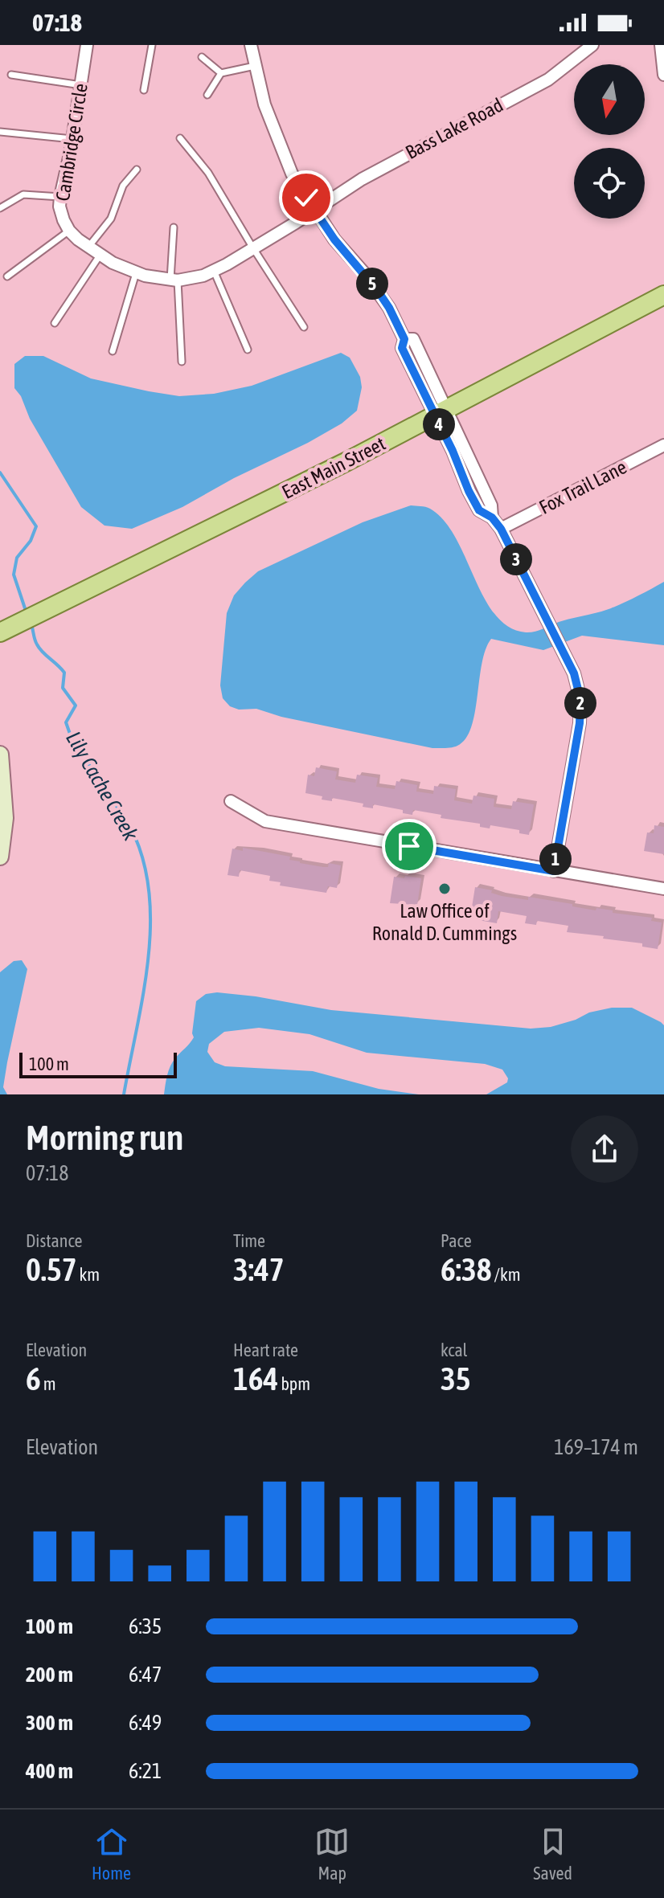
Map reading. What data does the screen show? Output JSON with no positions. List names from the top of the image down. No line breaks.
{"streets":{"main road":["East Main Street"],"street":["Bass Lake Road","Cambridge Circle","Fox Trail Lane"]},"crossings":[["Bass Lake Road","Cambridge Circle"]],"water":["Lily Cache Creek"],"places":["Law Office of Ronald D. Cummings"],"scale_bar":"100 m","north":"bottom","page":{"status":"07:18","pins":["5","4","3","2","1"],"scale":"100 m","heading":["Morning run","07:18"],"stats":[["Distance","0.57 km"],["Time","3:47"],["Pace","6:38 /km"],["Elevation","6 m"],["Heart rate","164 bpm"],["kcal","35"]],"chart":["Elevation","169–174 m"],"list":[{"name":"100 m","note":"6:35"},{"name":"200 m","note":"6:47"},{"name":"300 m","note":"6:49"},{"name":"400 m","note":"6:21"}],"tabs":["Home","Map","Saved"]}}
